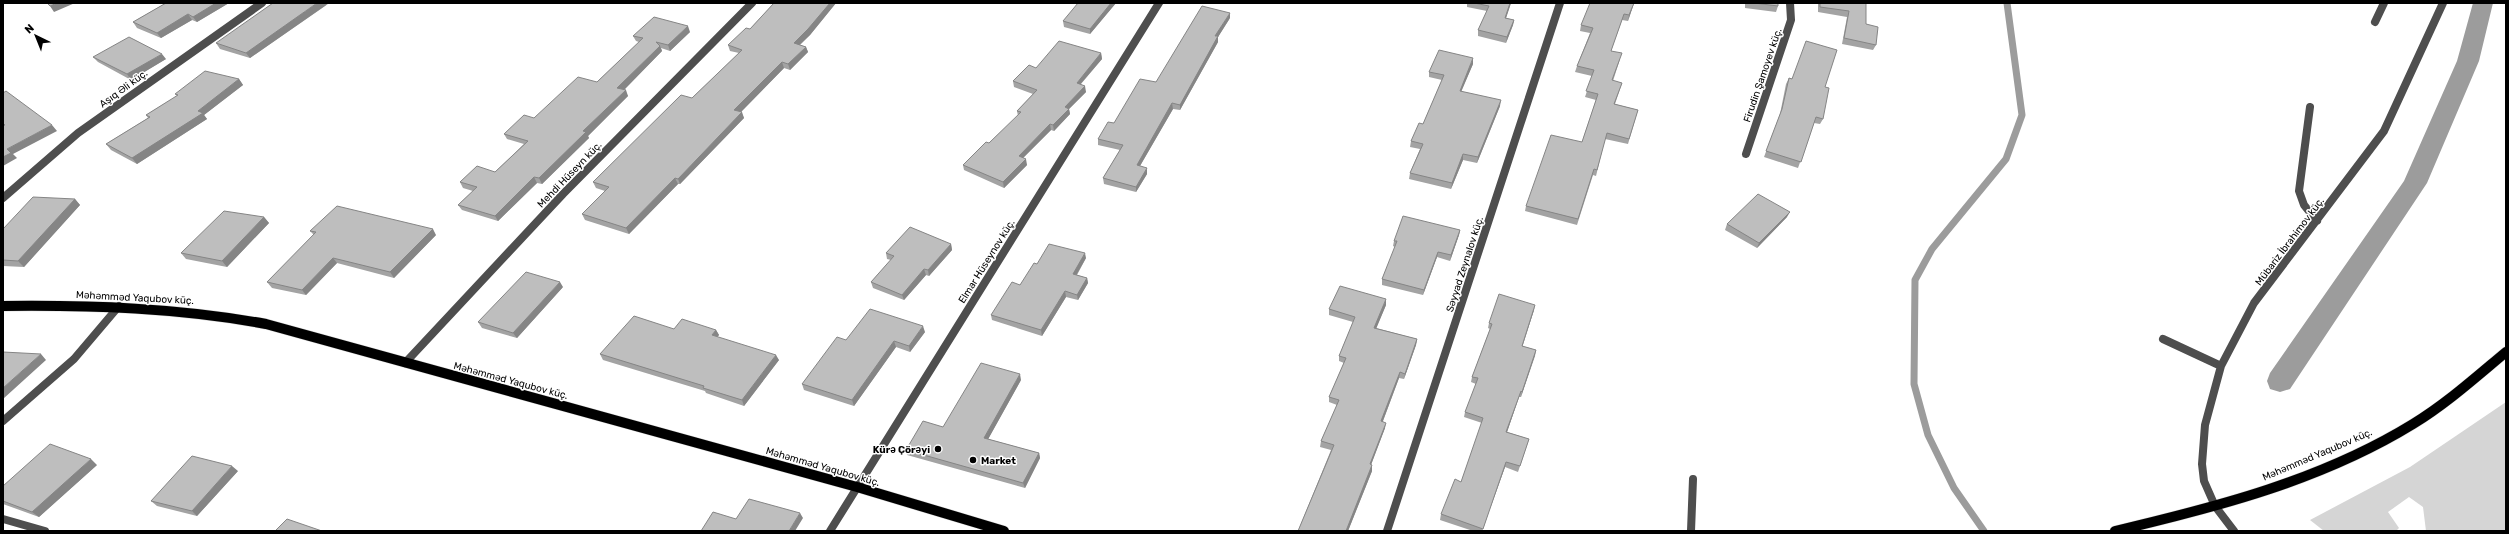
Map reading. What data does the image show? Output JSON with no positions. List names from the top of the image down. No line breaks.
{"streets":{"main road":["Məhəmməd Yaqubov küç."],"street":["Firudin Şamoyev küç.","Aşıq Əli küç.","Mehdi Hüseyn küç.","Mübariz İbrahimov küç.","Elmar Hüseynov küç.","Səyyad Zeynalov küç."]},"crossings":[["Mehdi Hüseyn küç.","Məhəmməd Yaqubov küç."],["Mübariz İbrahimov küç.","Məhəmməd Yaqubov küç."],["Elmar Hüseynov küç.","Məhəmməd Yaqubov küç."]],"places":["Kürə Çörəyi","Market"],"north":"top left"}
